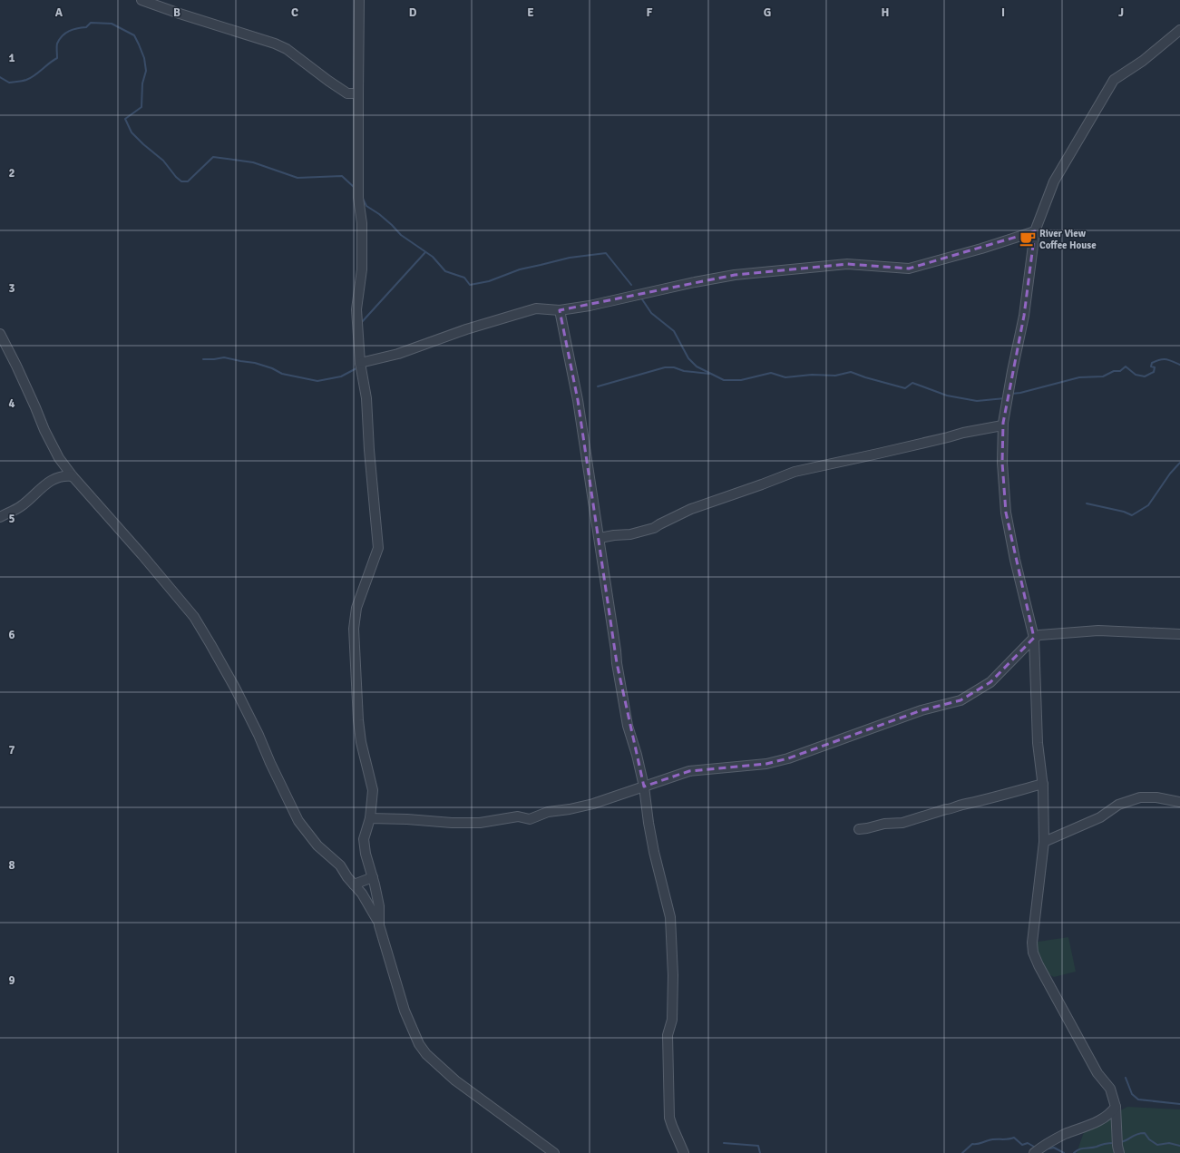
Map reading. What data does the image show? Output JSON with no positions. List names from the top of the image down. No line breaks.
{"places":{"cafe":["River View Coffee House"]},"grid":{"columns":["A","B","C","D","E","F","G","H","I","J"],"rows":["1","2","3","4","5","6","7","8","9"]}}
